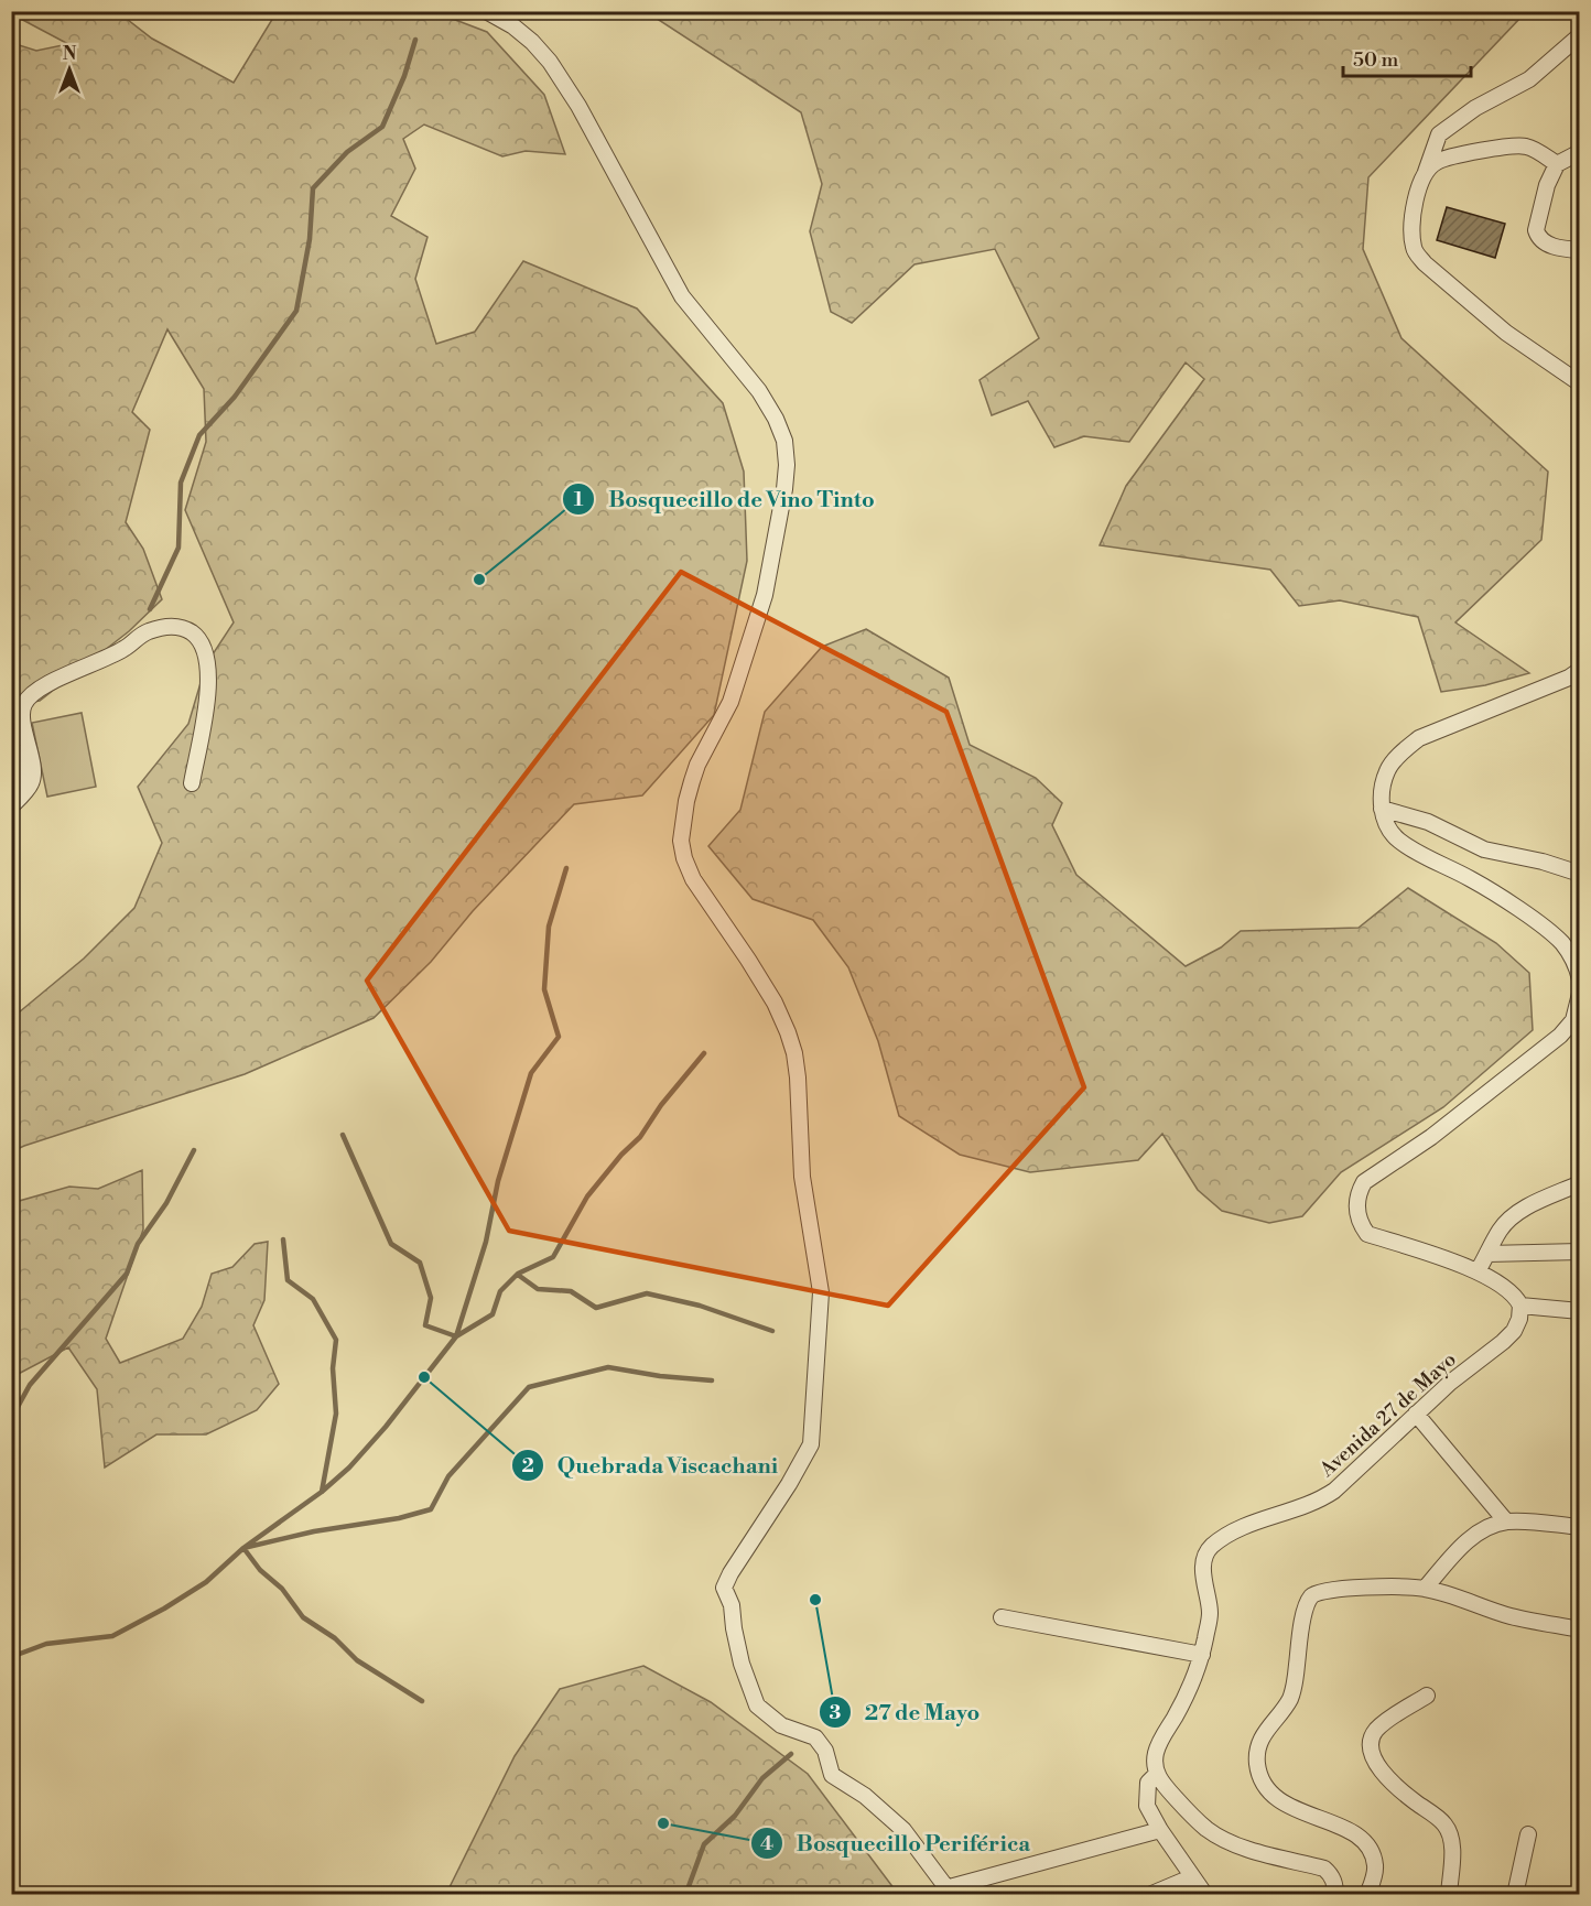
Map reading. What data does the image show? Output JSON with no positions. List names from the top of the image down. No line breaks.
{"streets":{"street":["Avenida 27 de Mayo"]},"places":["Bosquecillo de Vino Tinto","Quebrada Viscachani","27 de Mayo","Bosquecillo Periférica"],"scale_bar":"50 m","north":"top"}
